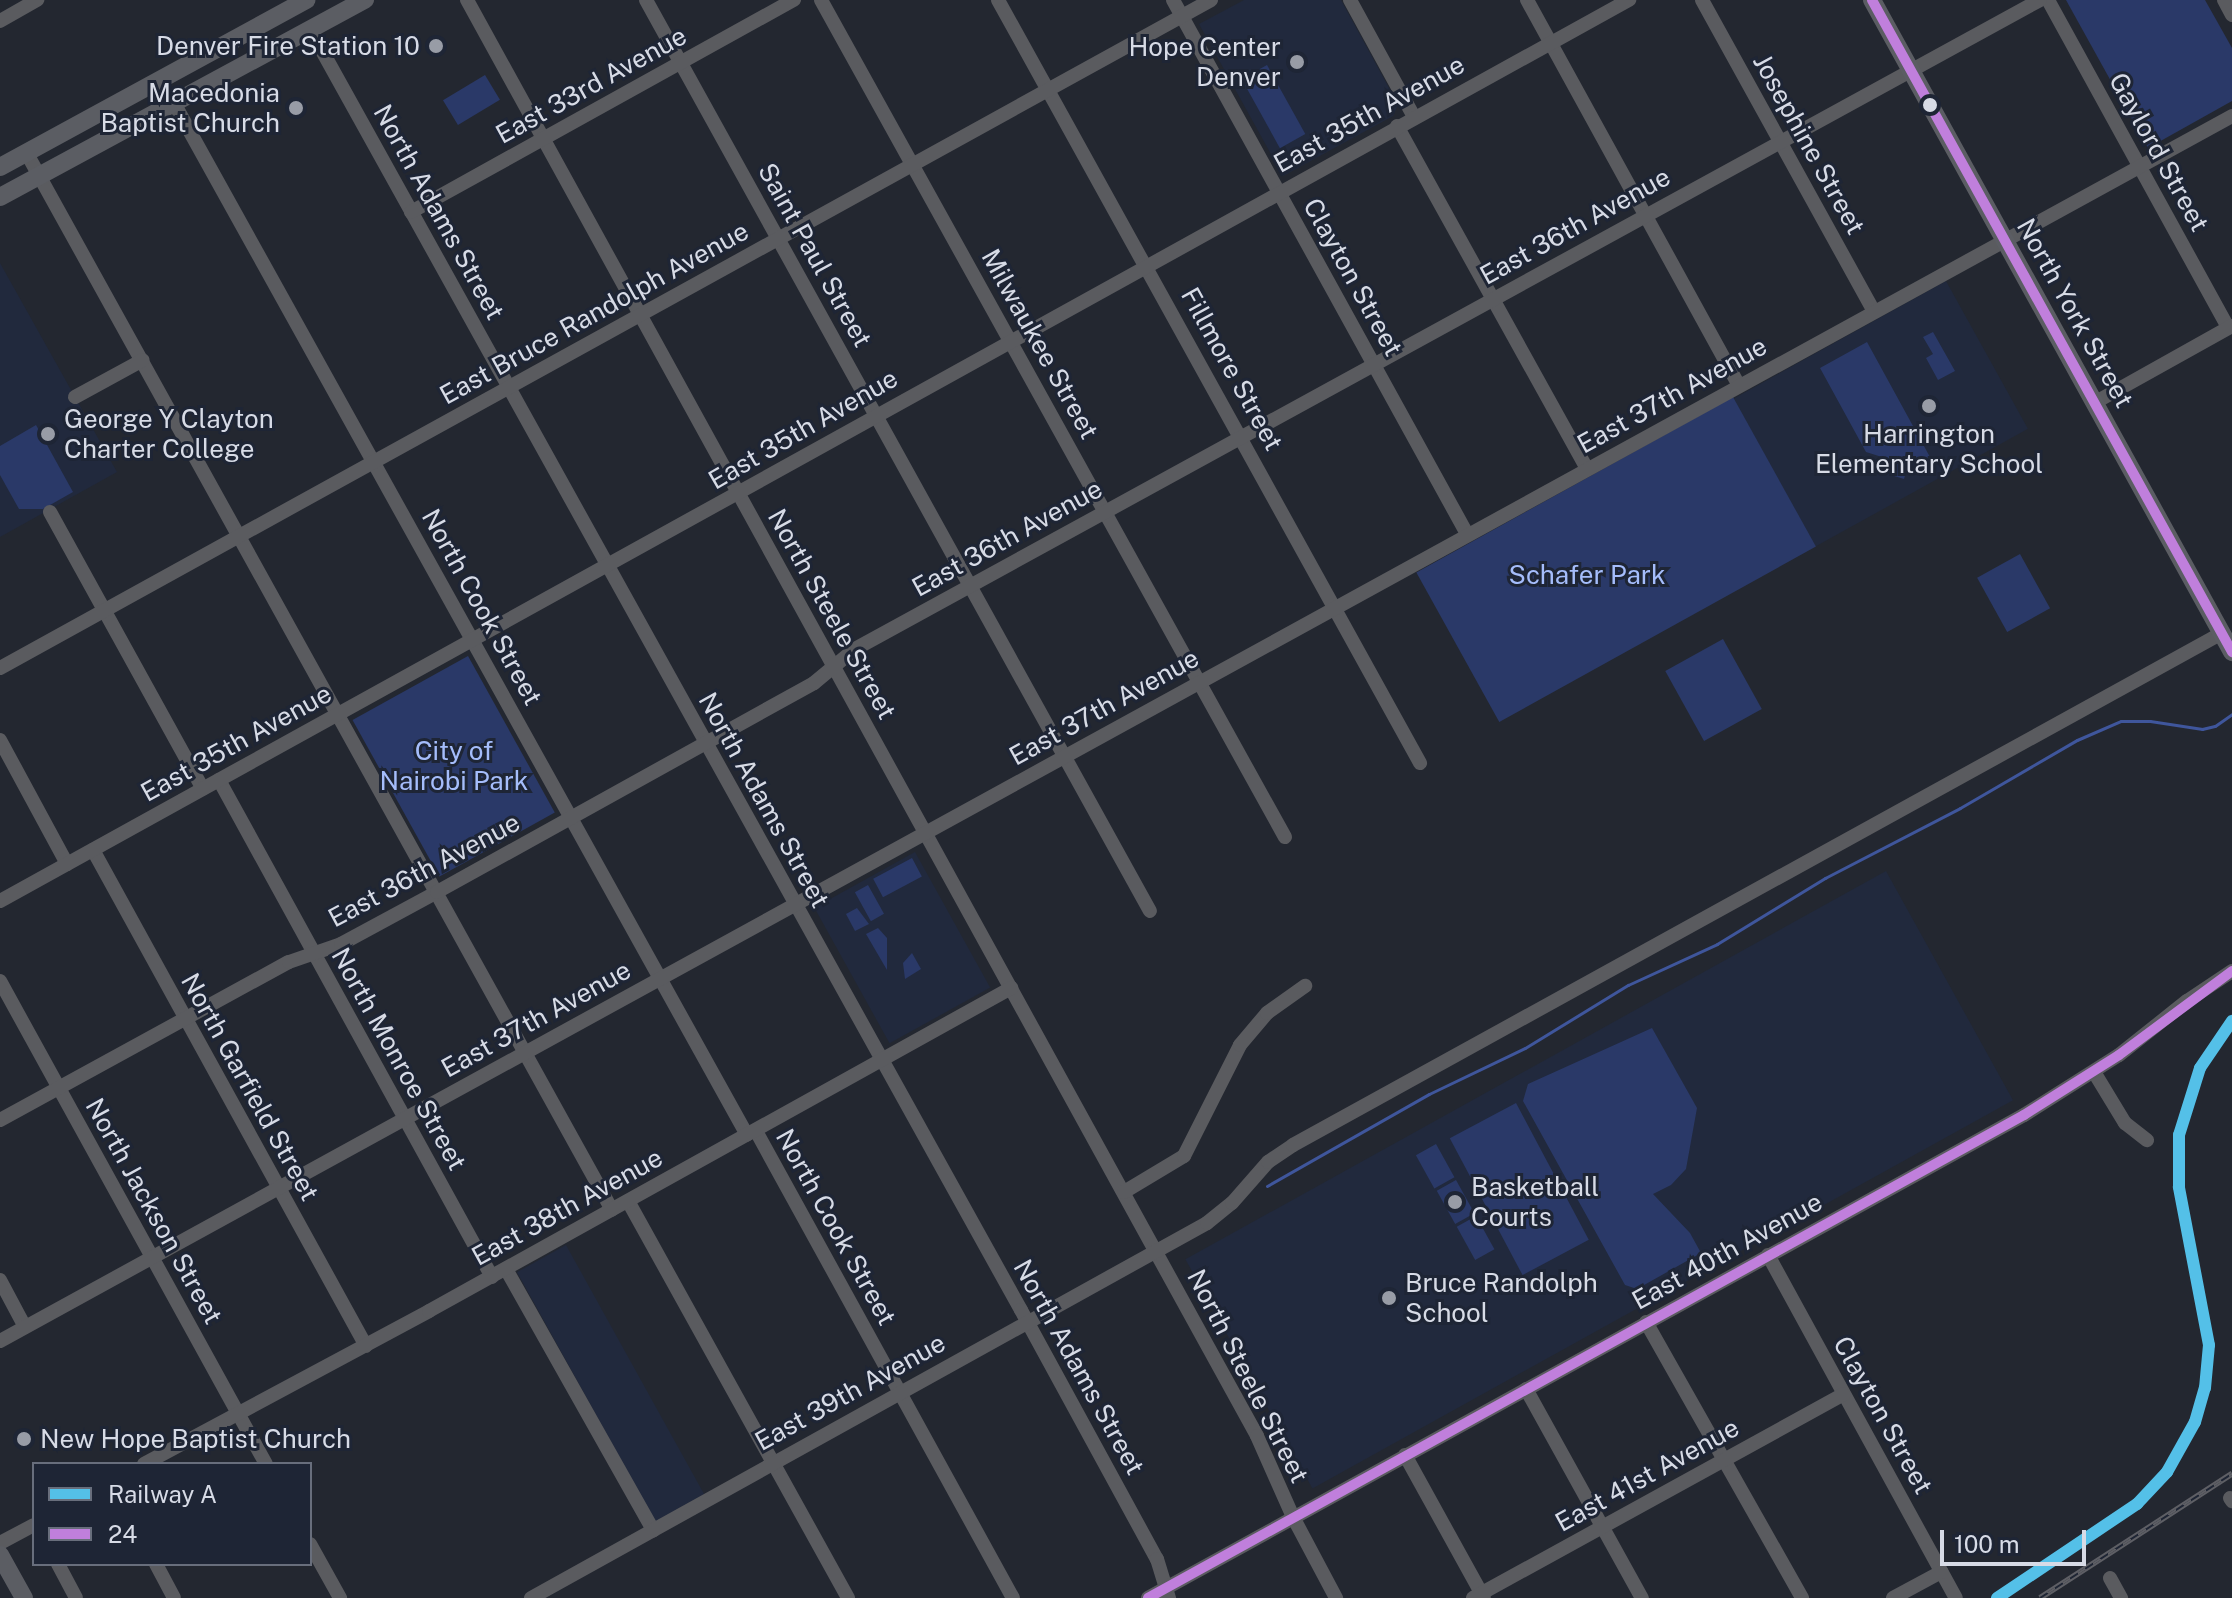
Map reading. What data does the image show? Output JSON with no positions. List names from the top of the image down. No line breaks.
{"streets":{"main road":["North York Street"],"street":["East 33rd Avenue","East 35th Avenue","Josephine Street","Gaylord Street","North Adams Street","East 36th Avenue","Saint Paul Street","Clayton Street","East Bruce Randolph Avenue","Milwaukee Street","Fillmore Street","East 37th Avenue","North Cook Street","North Steele Street","North Monroe Street","North Garfield Street","East 38th Avenue","North Jackson Street","East 40th Avenue","East 39th Avenue","East 41st Avenue"]},"crossings":[["East 33rd Avenue","North Adams Street"],["East 33rd Avenue","Saint Paul Street"],["East 33rd Avenue","North Steele Street"],["East 35th Avenue","North Adams Street"],["East 35th Avenue","Saint Paul Street"],["East 35th Avenue","Clayton Street"],["East 35th Avenue","Milwaukee Street"],["East 35th Avenue","Fillmore Street"],["East 35th Avenue","North Cook Street"],["East 35th Avenue","North Steele Street"],["East 35th Avenue","North Monroe Street"],["East 35th Avenue","North Garfield Street"],["Josephine Street","East 36th Avenue"],["Josephine Street","East 37th Avenue"],["Gaylord Street","East 37th Avenue"],["North Adams Street","East 36th Avenue"],["North Adams Street","East Bruce Randolph Avenue"],["North Adams Street","East 37th Avenue"],["North Adams Street","East 38th Avenue"],["North Adams Street","East 40th Avenue"],["North Adams Street","East 39th Avenue"],["East 36th Avenue","Saint Paul Street"],["East 36th Avenue","Clayton Street"],["East 36th Avenue","North York Street"],["East 36th Avenue","Milwaukee Street"],["East 36th Avenue","Fillmore Street"],["East 36th Avenue","North Cook Street"],["East 36th Avenue","North Steele Street"],["East 36th Avenue","North Monroe Street"],["East 36th Avenue","North Garfield Street"],["East 36th Avenue","North Jackson Street"],["Saint Paul Street","East Bruce Randolph Avenue"],["Saint Paul Street","East 37th Avenue"],["Clayton Street","East Bruce Randolph Avenue"],["Clayton Street","East 37th Avenue"],["Clayton Street","East 40th Avenue"],["Clayton Street","East 41st Avenue"],["East Bruce Randolph Avenue","Milwaukee Street"],["East Bruce Randolph Avenue","Fillmore Street"],["East Bruce Randolph Avenue","North Cook Street"],["East Bruce Randolph Avenue","North Steele Street"],["North York Street","East 37th Avenue"],["North York Street","East 39th Avenue"],["Milwaukee Street","East 37th Avenue"],["Fillmore Street","East 37th Avenue"],["East 37th Avenue","North Cook Street"],["East 37th Avenue","North Steele Street"],["East 37th Avenue","North Monroe Street"],["East 37th Avenue","North Garfield Street"],["East 37th Avenue","North Jackson Street"],["North Cook Street","East 38th Avenue"],["North Cook Street","East 39th Avenue"],["North Steele Street","East 38th Avenue"],["North Steele Street","East 40th Avenue"],["North Steele Street","East 39th Avenue"],["North Monroe Street","East 38th Avenue"],["North Garfield Street","East 38th Avenue"],["East 38th Avenue","North Jackson Street"]],"parks":["Schafer Park","City of Nairobi Park"],"places":["Denver Fire Station 10","Hope Center Denver","Macedonia Baptist Church","Harrington Elementary School","George Y Clayton Charter College","Basketball Courts","Bruce Randolph School","New Hope Baptist Church"],"lines":["transit line 24","rail line A"],"legend":["Railway A","24"],"scale_bar":"100 m"}
